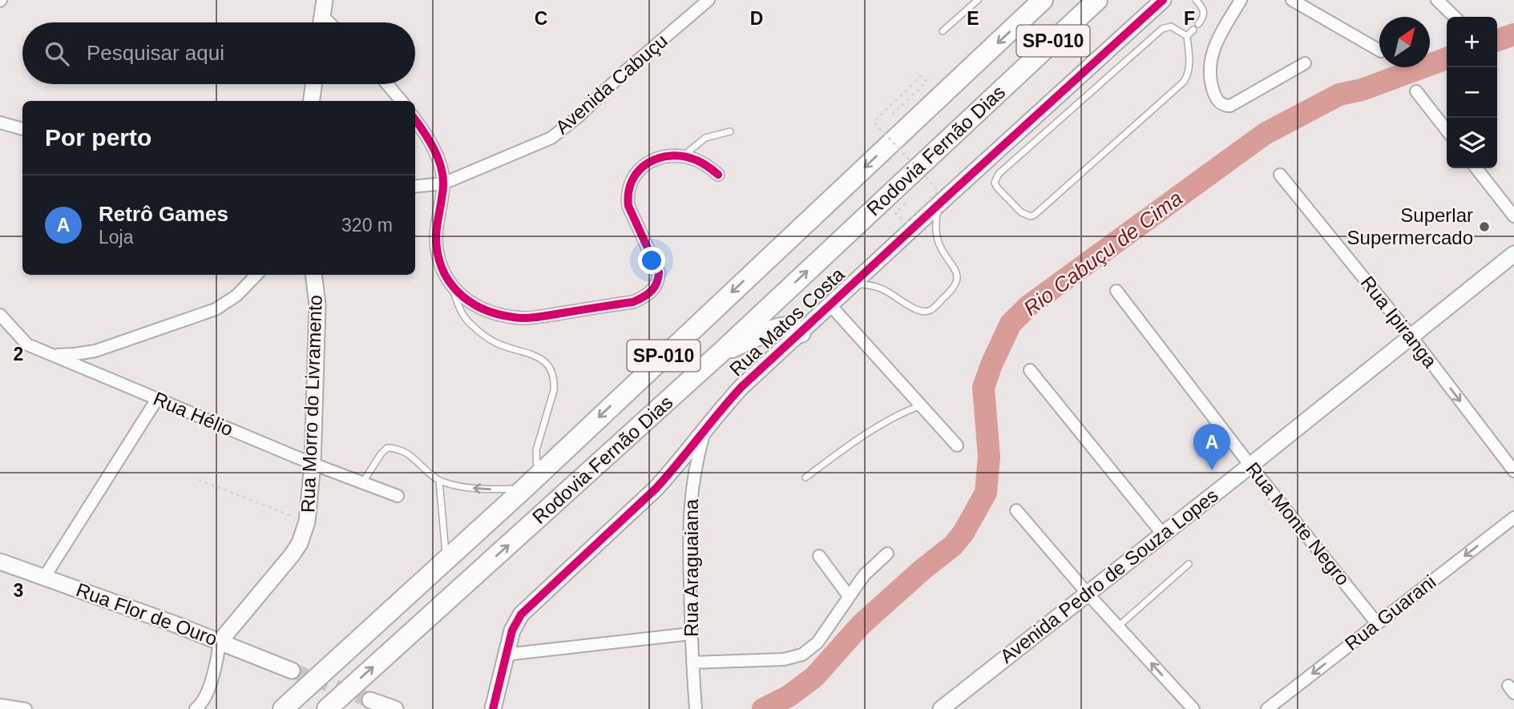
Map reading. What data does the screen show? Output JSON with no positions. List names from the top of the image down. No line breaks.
{"streets":{"highway":["SP-010","Rodovia Fernão Dias"],"street":["Avenida Cabuçu","Rua Matos Costa","Rua Ipiranga","Rua Morro do Livramento","Rua Hélio","Rua Monte Negro","Rua Araguaiana","Avenida Pedro de Souza Lopes","Rua Guarani","Rua Flor de Ouro"]},"crossings":[["Rua Matos Costa","Rua Araguaiana"],["Rua Ipiranga","Avenida Pedro de Souza Lopes"],["Rua Morro do Livramento","Rua Hélio"],["Rua Morro do Livramento","Rua Flor de Ouro"],["Rua Monte Negro","Avenida Pedro de Souza Lopes"],["Rua Monte Negro","Rua Guarani"]],"one_way":["Rua Ipiranga","Rua Guarani"],"water":["Rio Cabuçu de Cima"],"places":["Superlar Supermercado"],"north":"top right","page":{"map_buttons":["+","−"],"search":"Pesquisar aqui","heading":"Por perto","list":[{"mark":"A","name":"Retrô Games","note":"Loja","value":"320 m"}],"pins":"A"},"grid":{"columns":["C","D","E","F"],"rows":["2","3"]}}
